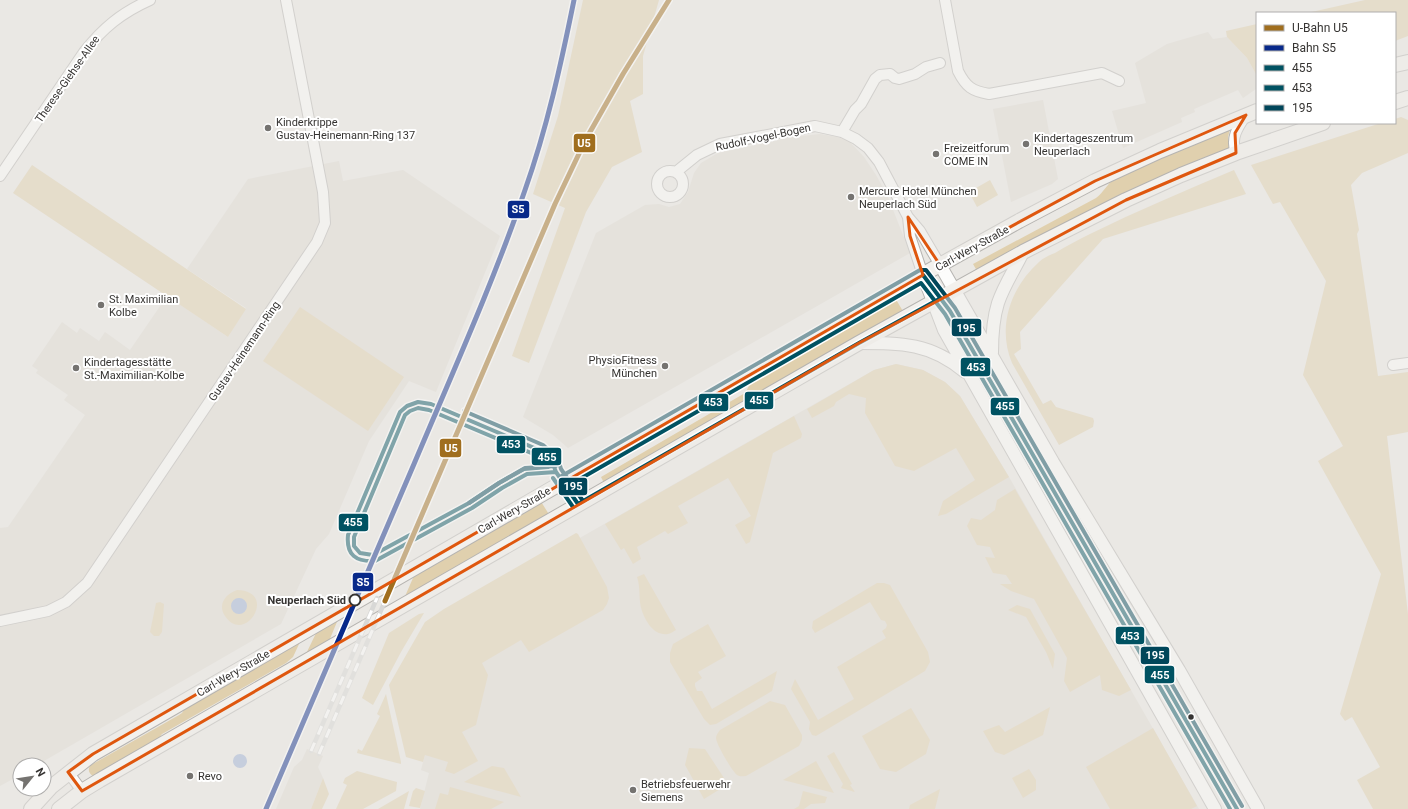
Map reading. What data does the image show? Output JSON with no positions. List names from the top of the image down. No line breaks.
{"streets":{"main road":["Carl-Wery-Straße"],"street":["Therese-Giehse-Allee","Rudolf-Vogel-Bogen","Gustav-Heinemann-Ring"]},"crossings":[["Rudolf-Vogel-Bogen","Carl-Wery-Straße"]],"places":["Kinderkrippe Gustav-Heinemann-Ring 137","Kindertageszentrum Neuperlach","Freizeitforum COME IN","Mercure Hotel München Neuperlach Süd","St. Maximilian Kolbe","PhysioFitness München","Kindertagesstätte St.-Maximilian-Kolbe","Neuperlach Süd","Revo","Betriebsfeuerwehr Siemens"],"lines":["metro line U5","rail line S5","transit line 195","transit line 455","transit line 453"],"legend":["U-Bahn U5","Bahn S5","455","453","195"],"north":"top right"}
